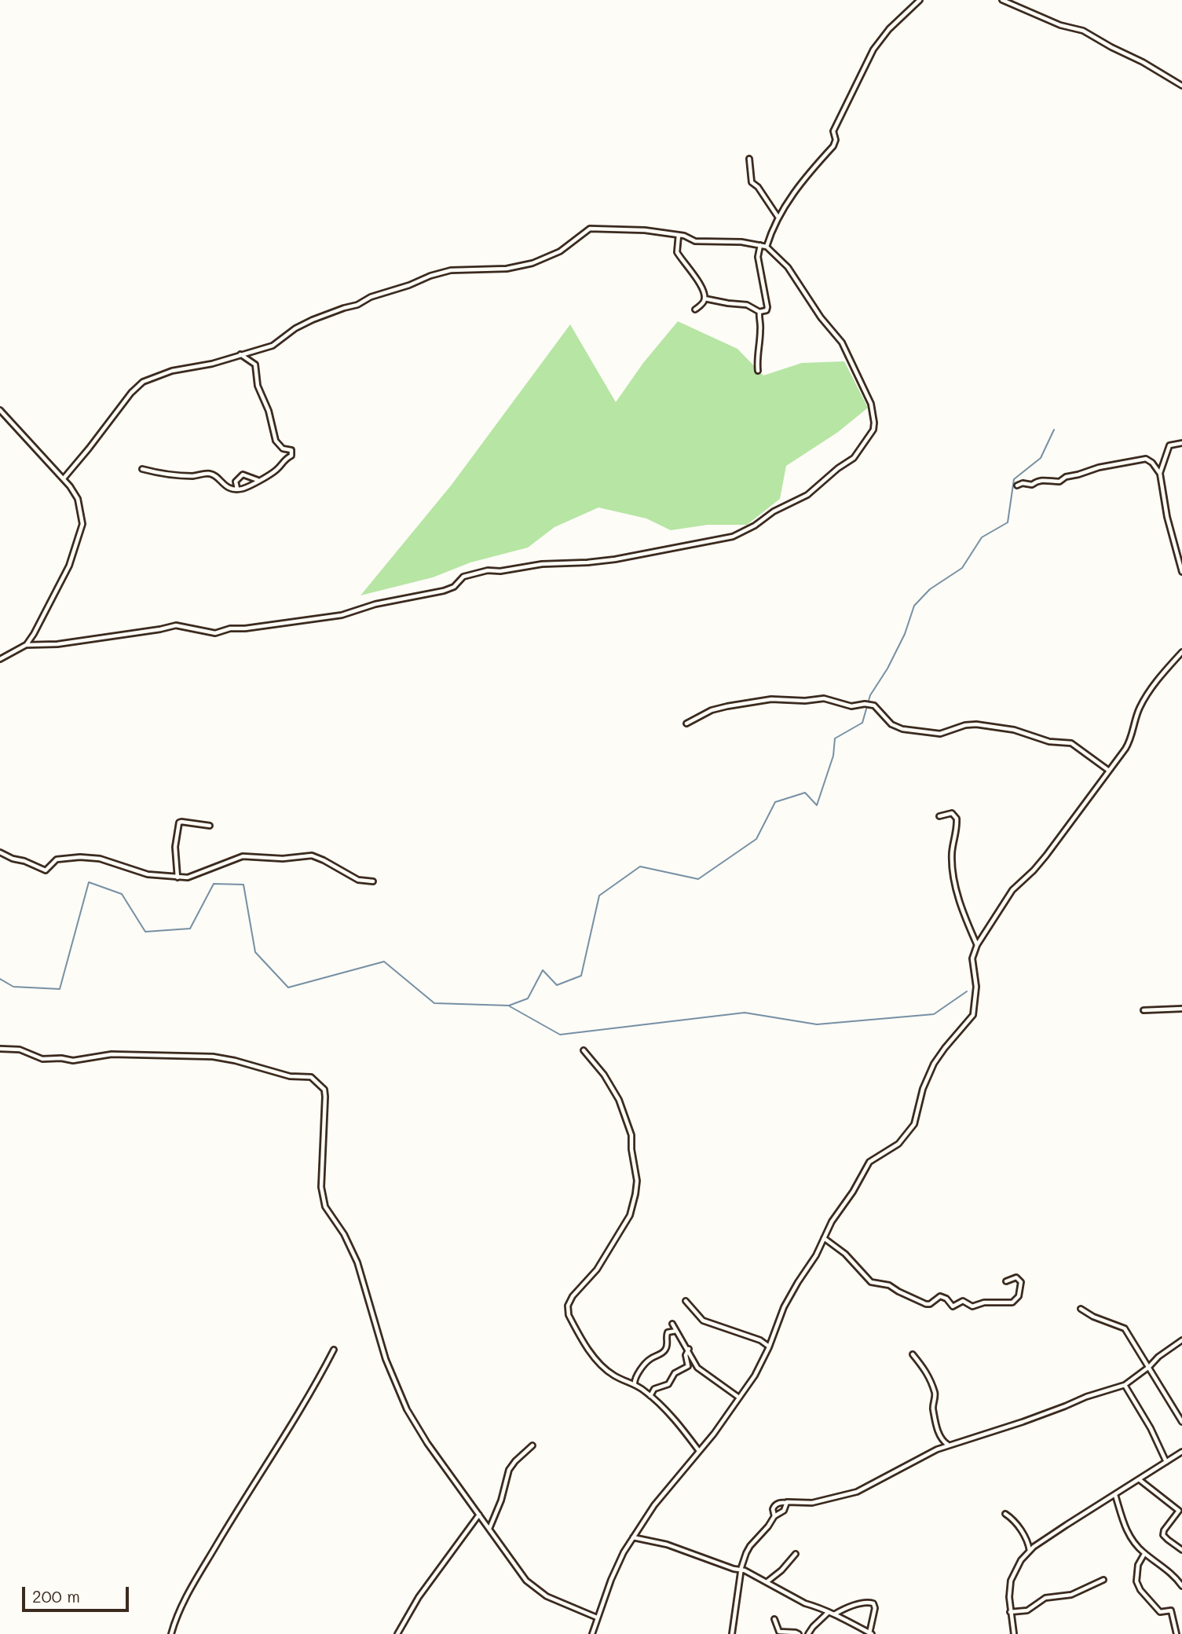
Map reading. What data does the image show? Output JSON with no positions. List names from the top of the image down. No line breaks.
{"scale_bar":"200 m"}
